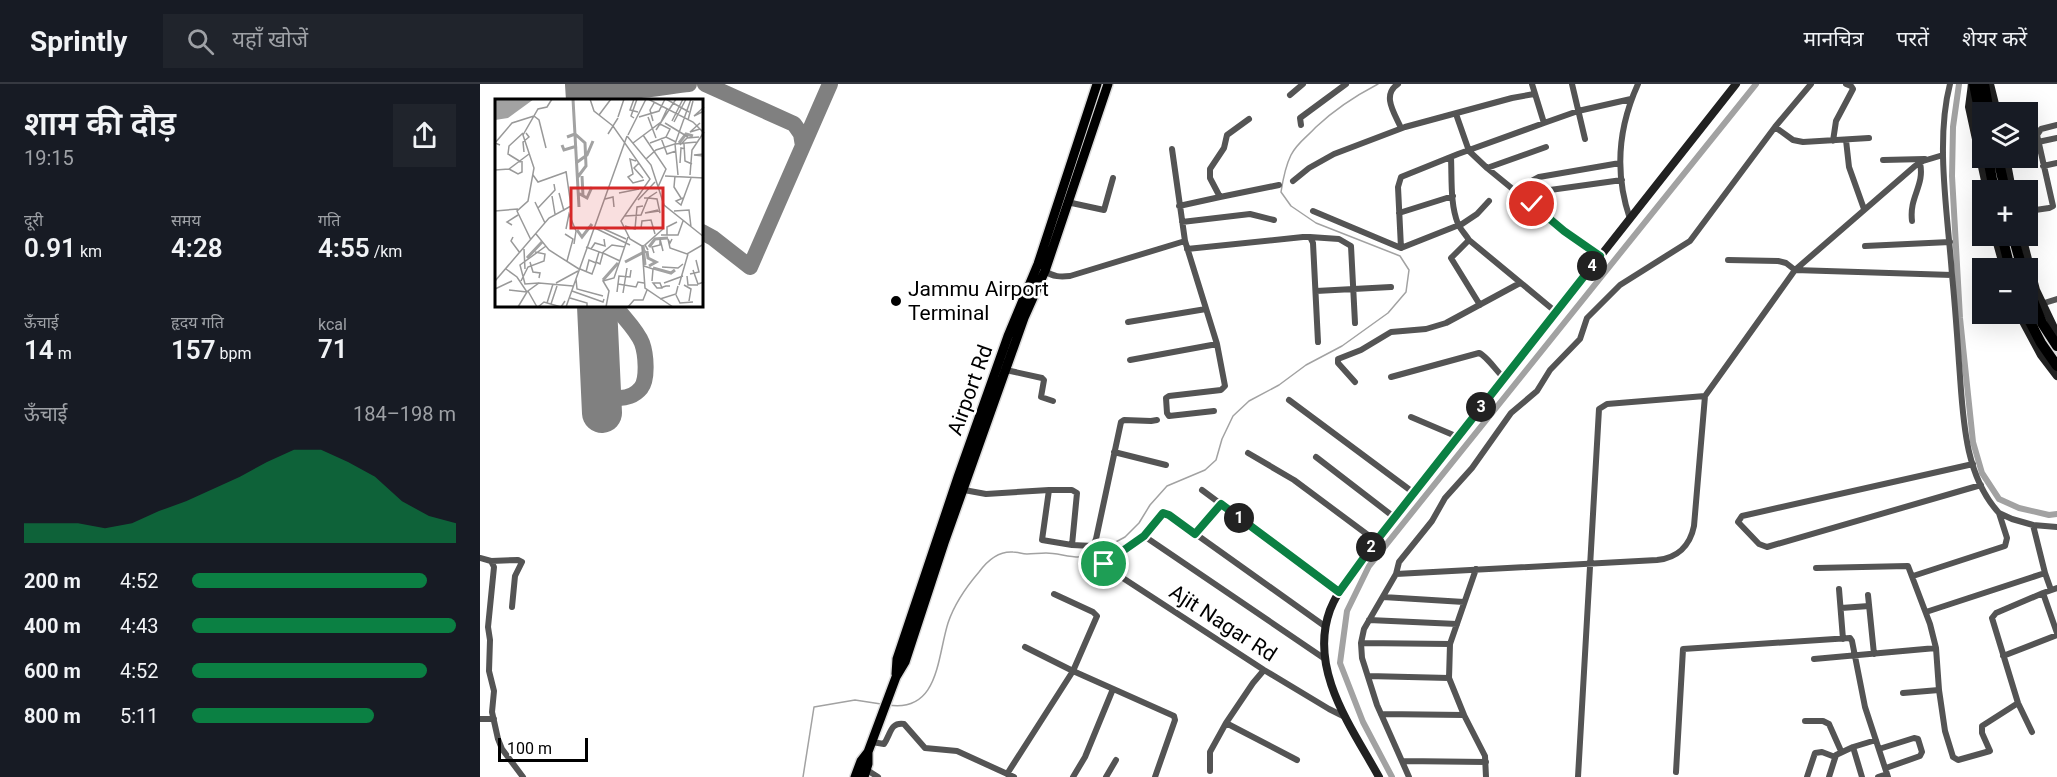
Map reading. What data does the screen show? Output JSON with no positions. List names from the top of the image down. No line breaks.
{"streets":{"main road":["Airport Rd"],"street":["Ajit Nagar Rd"]},"places":["Jammu Airport Terminal"],"scale_bar":"100 m","page":{"header":"Sprintly","search":"यहाँ खोजें","nav":["मानचित्र","परतें","शेयर करें"],"heading":["शाम की दौड़","19:15"],"map_buttons":["+","−"],"stats":[["दूरी","0.91 km"],["समय","4:28"],["गति","4:55 /km"],["ऊँचाई","14 m"],["हृदय गति","157 bpm"],["kcal","71"]],"pins":["4","3","1","2"],"chart":["ऊँचाई","184–198 m"],"list":[{"name":"200 m","note":"4:52"},{"name":"400 m","note":"4:43"},{"name":"600 m","note":"4:52"},{"name":"800 m","note":"5:11"}],"scale":"100 m"}}
